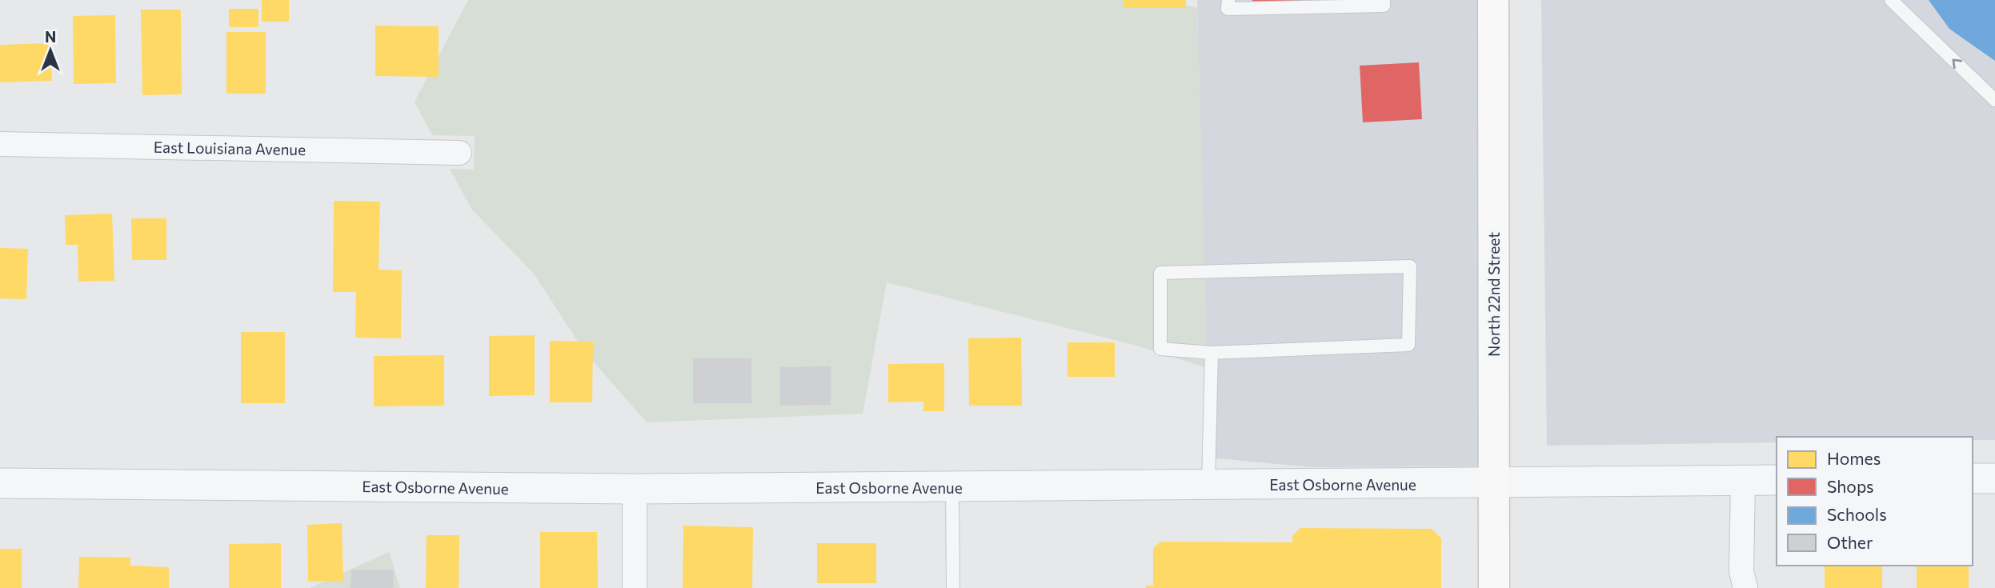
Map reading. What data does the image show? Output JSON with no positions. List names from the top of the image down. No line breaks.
{"streets":{"main road":["North 22nd Street"],"street":["East Louisiana Avenue","East Osborne Avenue"]},"crossings":[["North 22nd Street","East Osborne Avenue"]],"legend":["Homes","Shops","Schools","Other"],"north":"top"}
